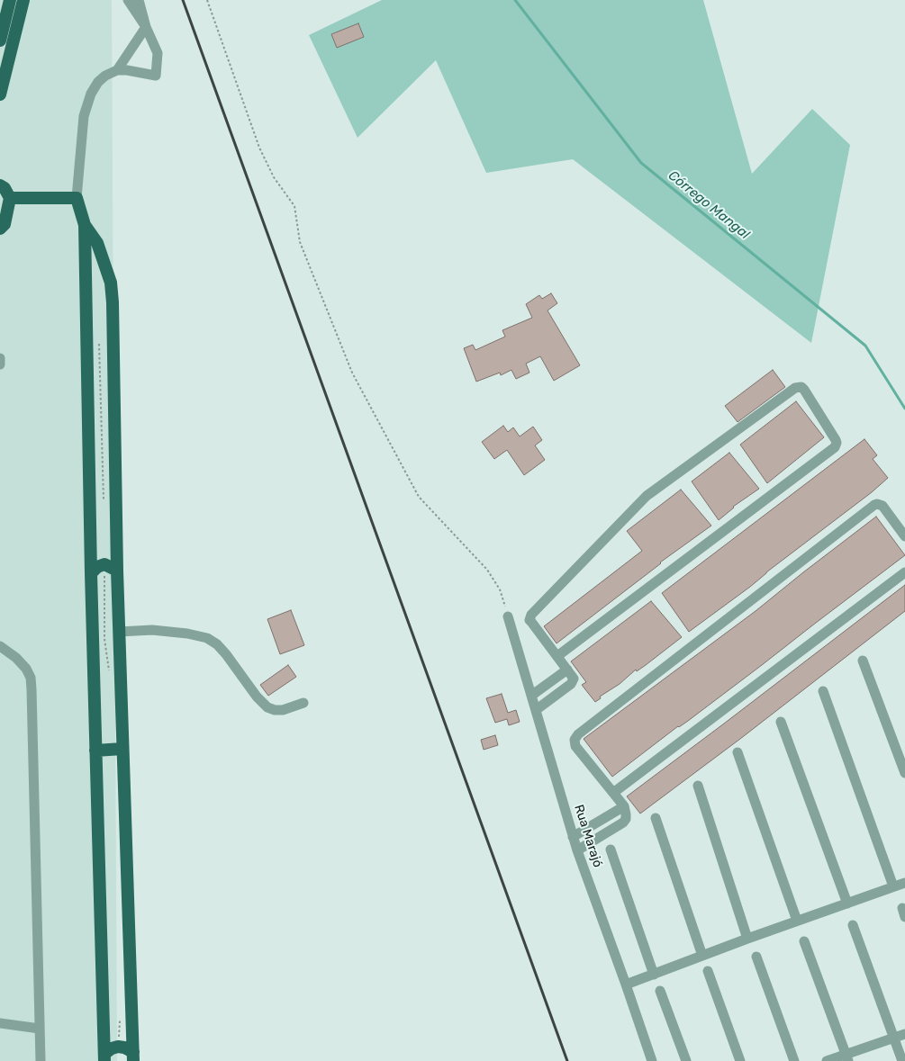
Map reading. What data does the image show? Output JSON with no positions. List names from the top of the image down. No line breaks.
{"streets":{"street":["Rua Marajó"]},"water":["Córrego Mangal"]}
